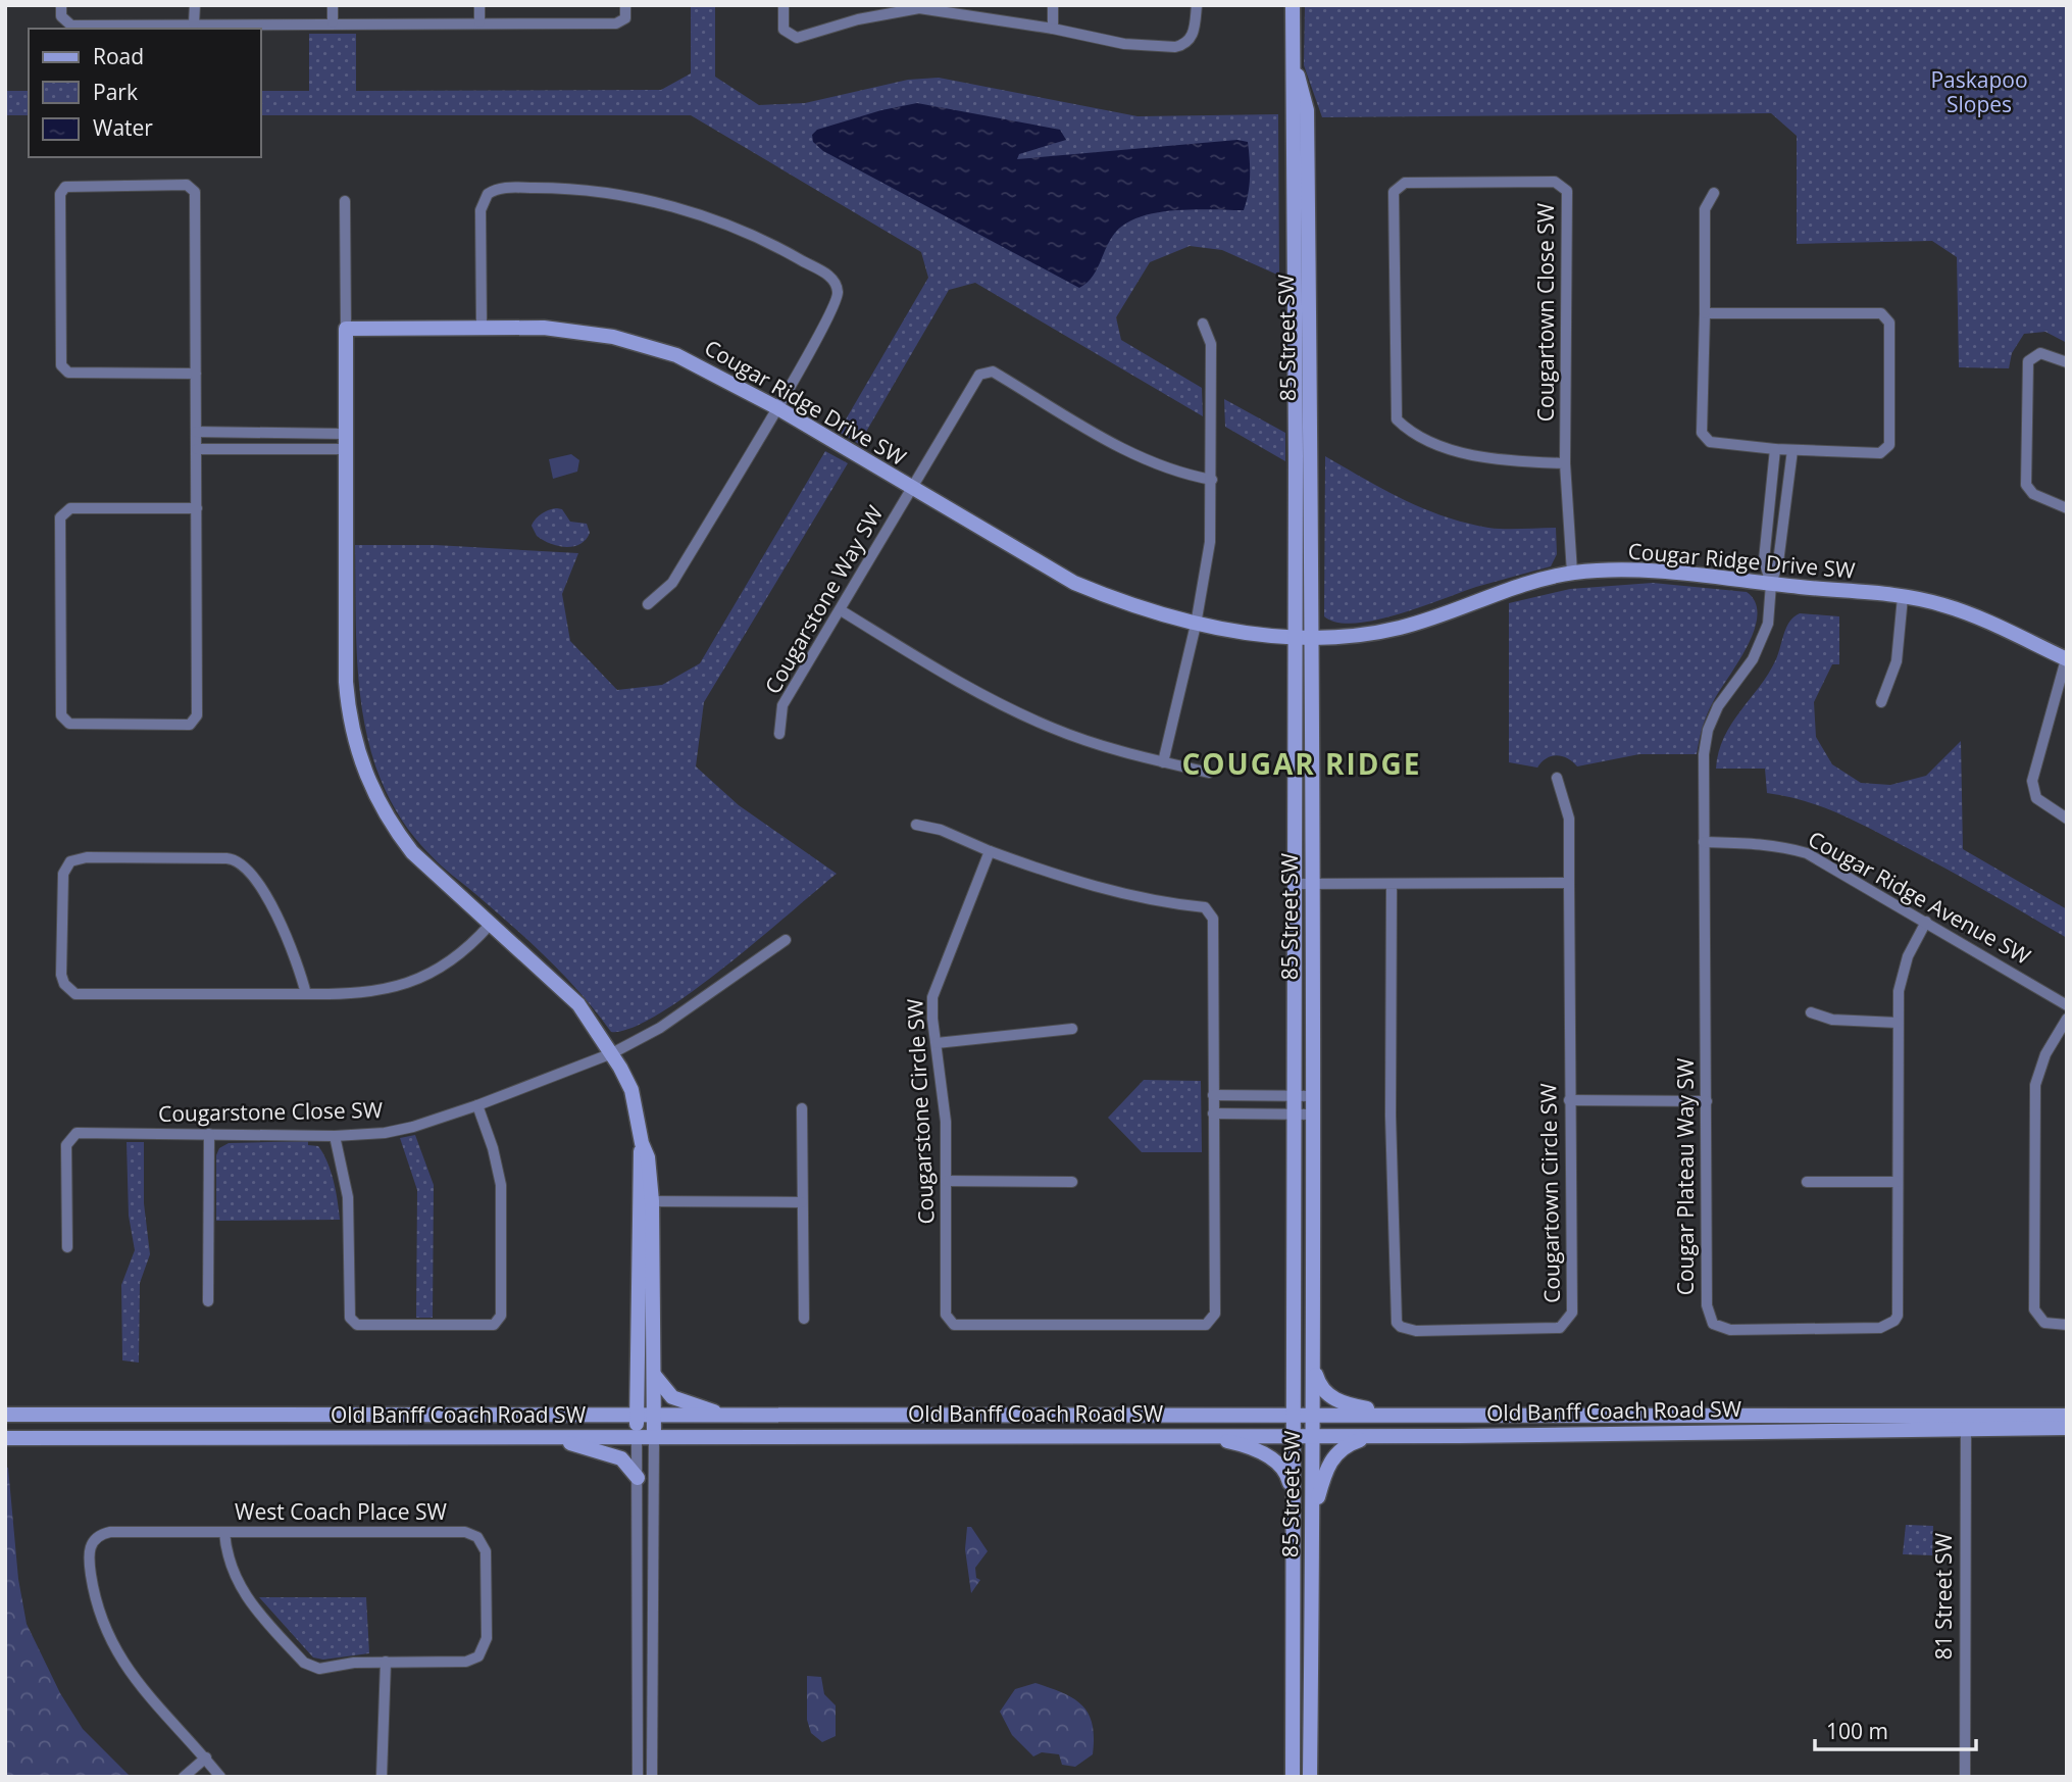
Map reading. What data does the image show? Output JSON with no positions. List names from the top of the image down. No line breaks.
{"streets":{"street":["Cougartown Close SW","85 Street SW","Cougar Ridge Drive SW","Cougarstone Way SW","Cougar Ridge Avenue SW","Cougarstone Circle SW","Cougarstone Close SW","Cougar Plateau Way SW","Cougartown Circle SW","Old Banff Coach Road SW","West Coach Place SW","81 Street SW"]},"crossings":[["Cougartown Close SW","Cougar Ridge Drive SW"],["85 Street SW","Cougar Ridge Drive SW"],["85 Street SW","Old Banff Coach Road SW"],["Cougar Ridge Drive SW","Cougarstone Way SW"],["Cougar Ridge Drive SW","Cougar Plateau Way SW"],["Cougar Ridge Avenue SW","Cougar Plateau Way SW"],["Old Banff Coach Road SW","81 Street SW"]],"districts":["COUGAR RIDGE"],"parks":["Paskapoo Slopes"],"legend":["Road","Park","Water"],"scale_bar":"100 m"}
